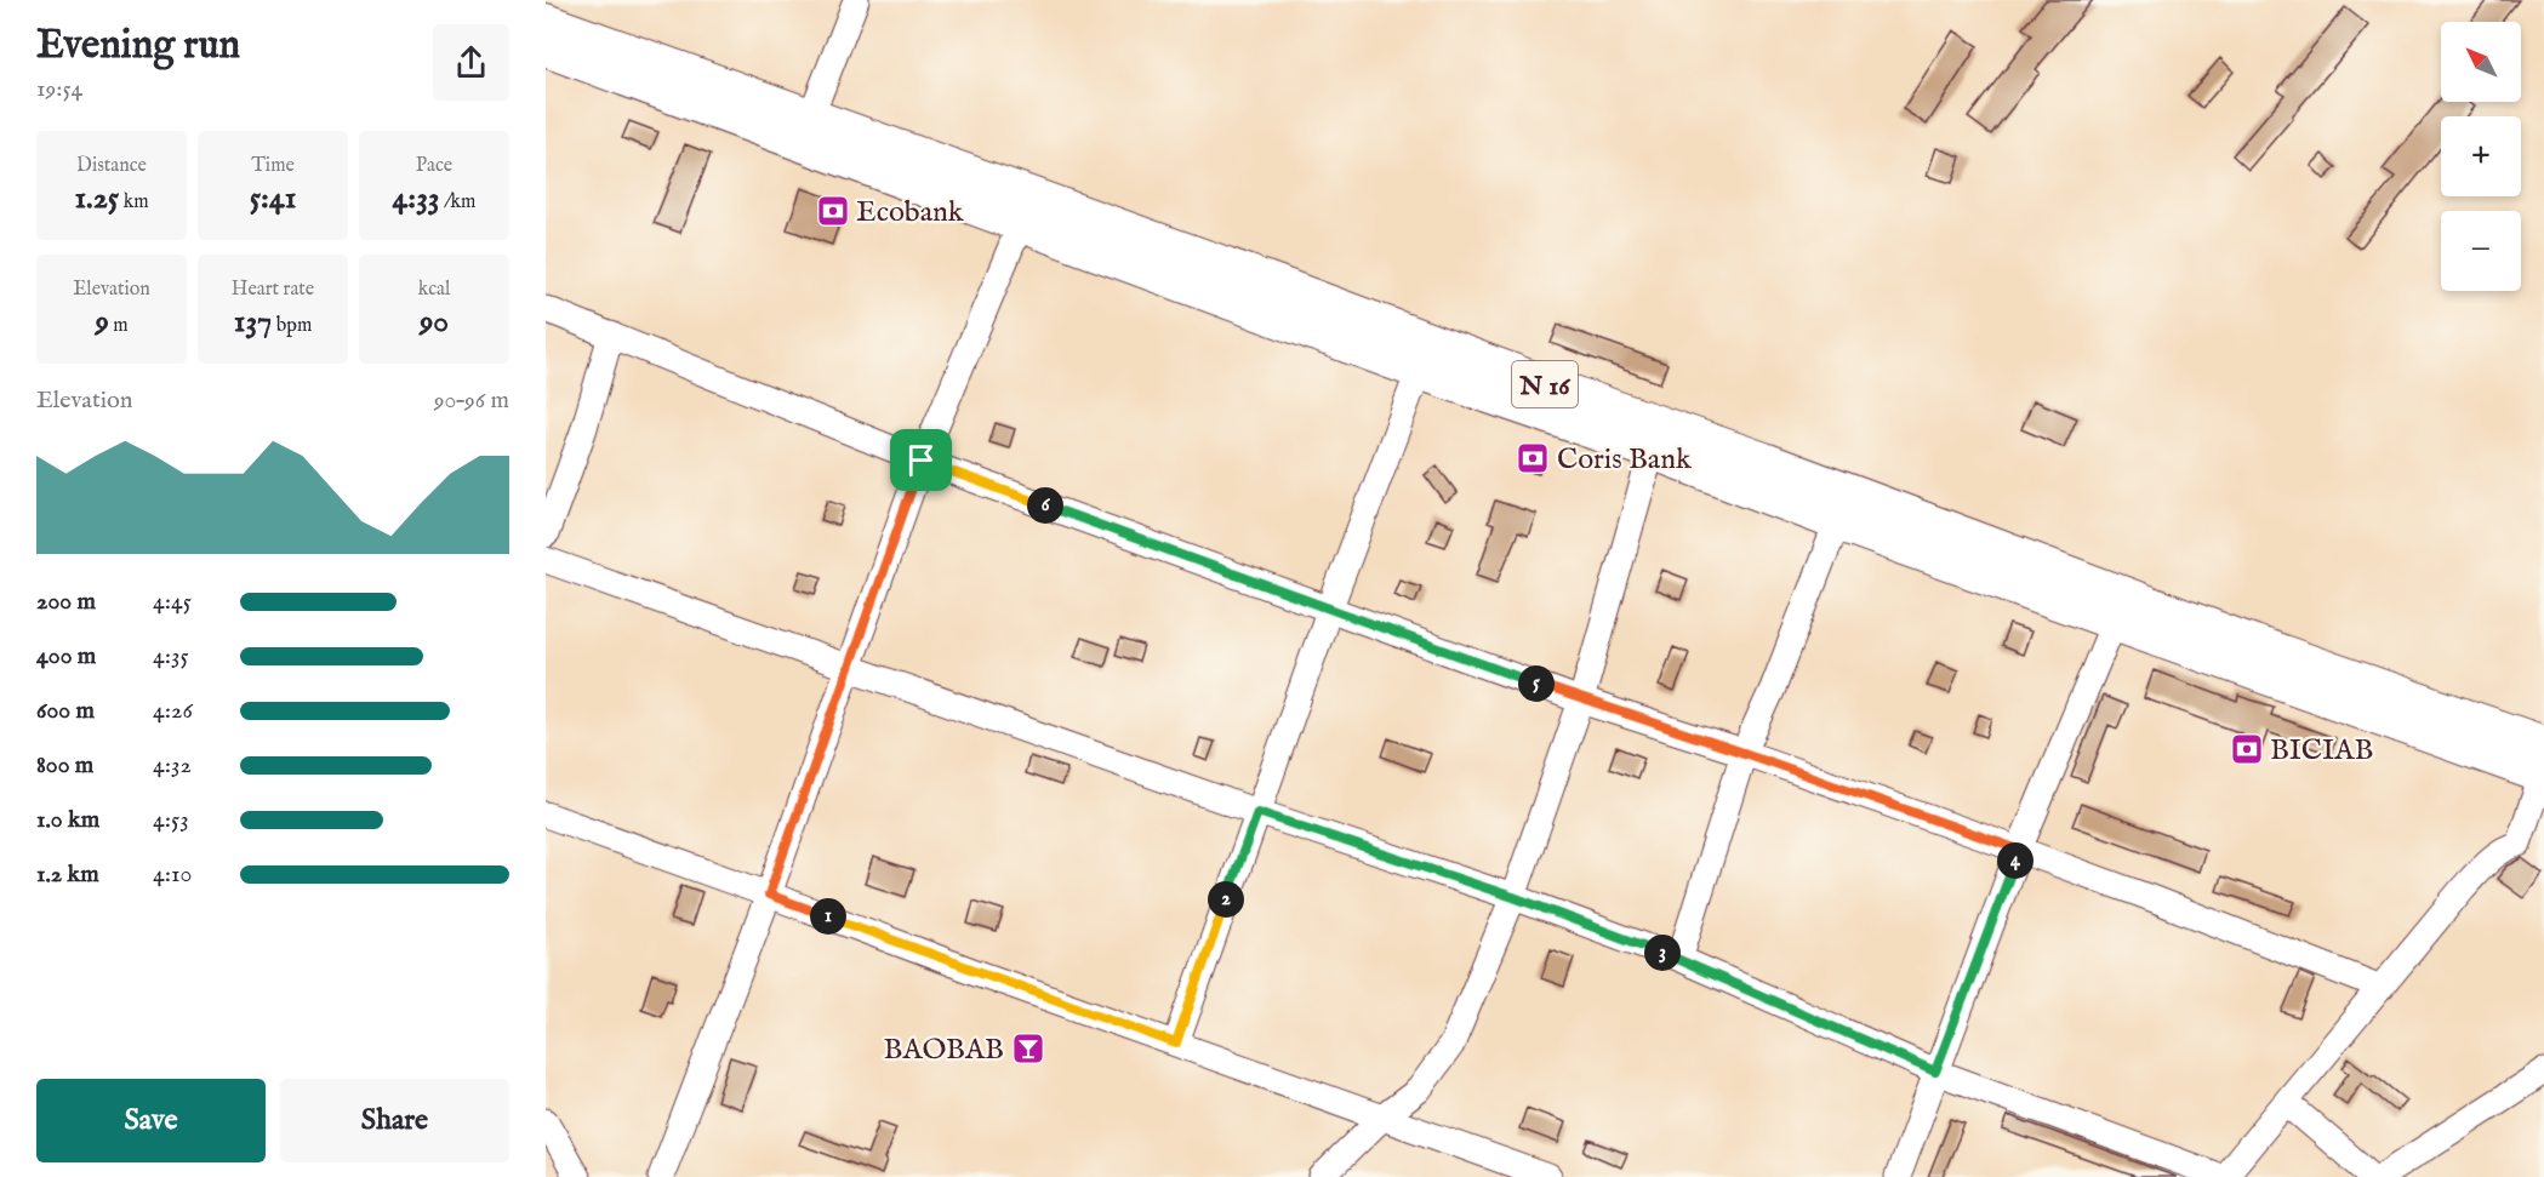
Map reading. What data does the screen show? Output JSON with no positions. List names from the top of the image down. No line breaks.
{"streets":{"highway":["N 16"]},"places":{"bank":["Ecobank","Coris Bank","BICIAB"],"bar":["BAOBAB"]},"north":"top left","page":{"heading":["Evening run","19:54"],"map_buttons":["+","−"],"stats":[["Distance","1.25 km"],["Time","5:41"],["Pace","4:33 /km"],["Elevation","9 m"],["Heart rate","137 bpm"],["kcal","90"]],"chart":["Elevation","90–96 m"],"pins":["6","5","4","2","1","3"],"list":[{"name":"200 m","note":"4:45"},{"name":"400 m","note":"4:35"},{"name":"600 m","note":"4:26"},{"name":"800 m","note":"4:32"},{"name":"1.0 km","note":"4:53"},{"name":"1.2 km","note":"4:10"}],"buttons":["Save","Share"]}}
